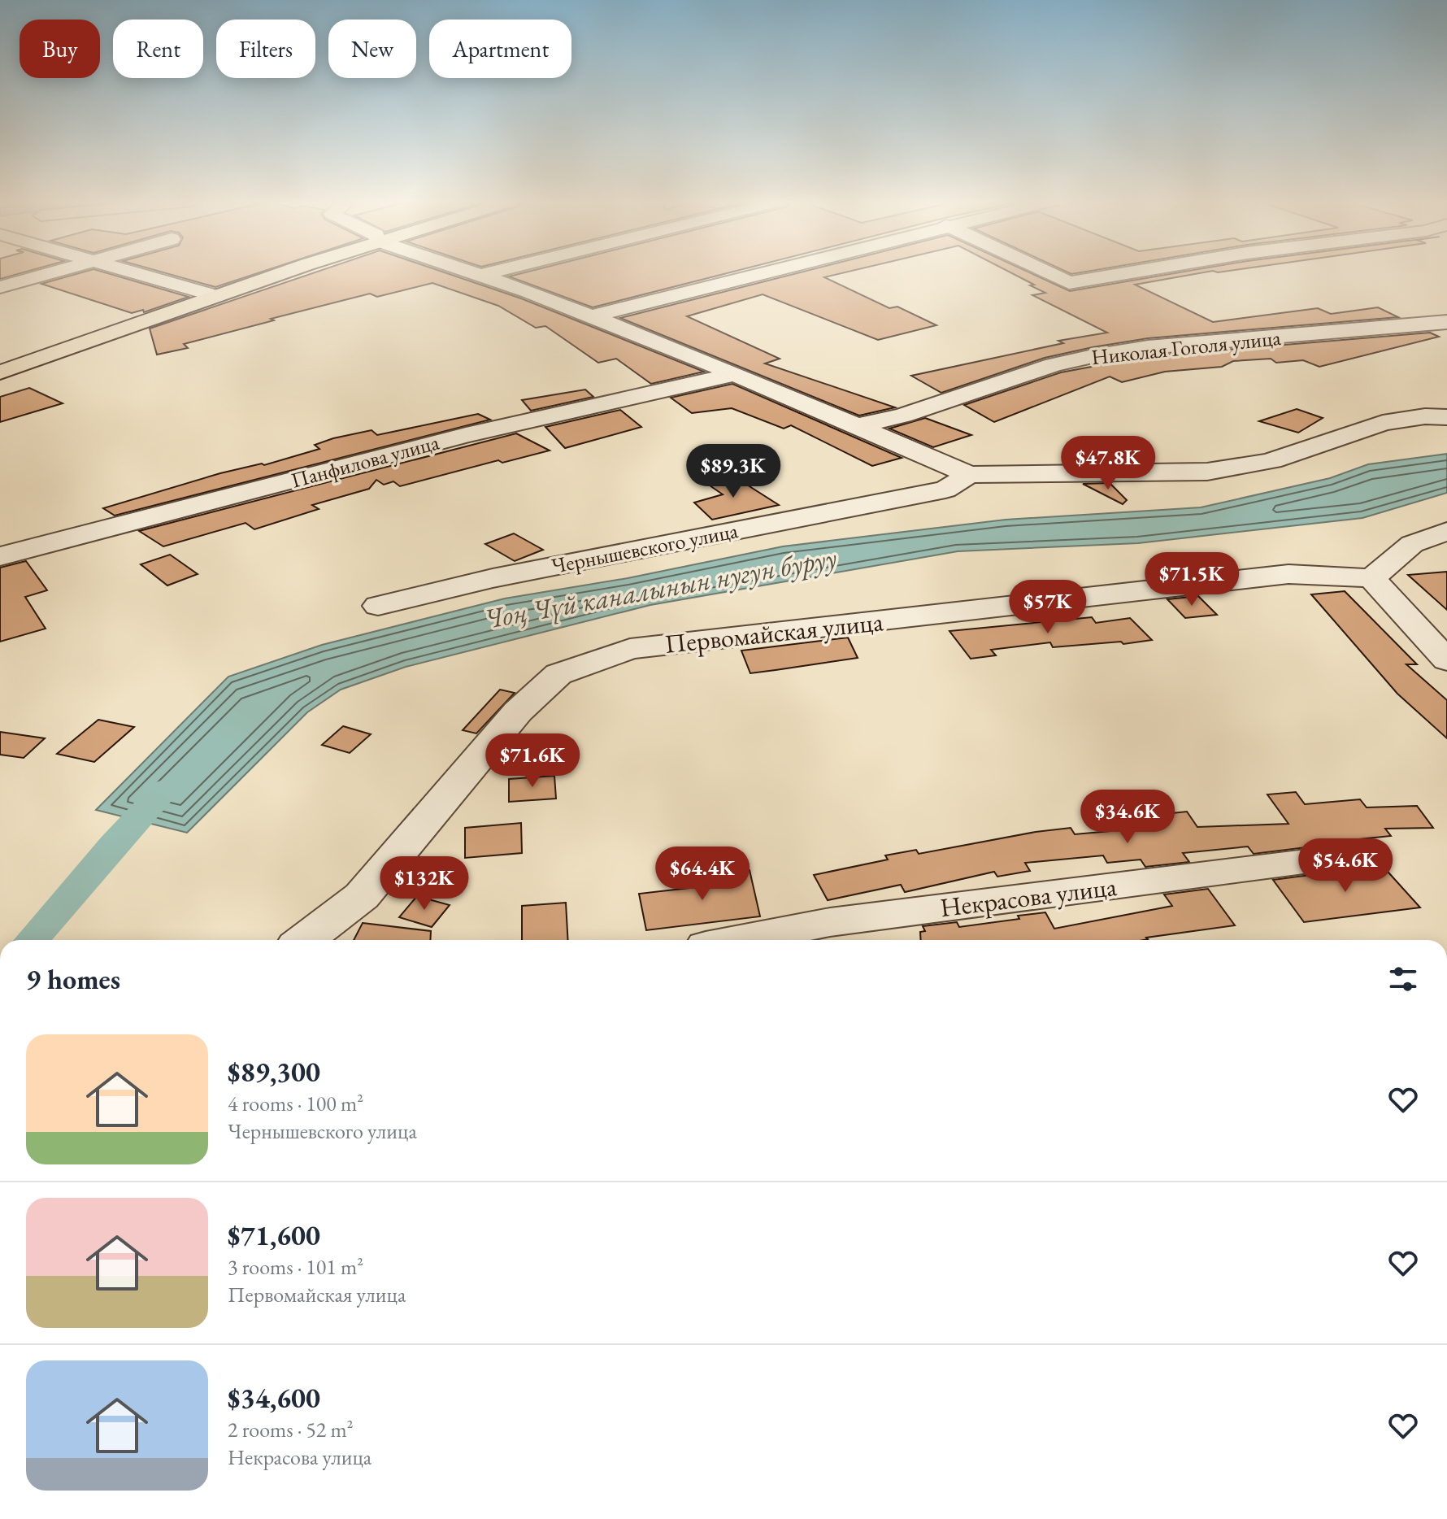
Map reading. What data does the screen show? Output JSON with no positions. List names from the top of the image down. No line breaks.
{"streets":{"street":["Николая Гоголя улица","Панфилова улица","Чернышевского улица","Первомайская улица","Некрасова улица"]},"water":["Чоң Чүй каналынын нугун буруу"],"page":{"chip":["Buy","Rent","Filters","New","Apartment"],"price":["$47.8K","$89.3K","$71.5K","$57K","$71.6K","$34.6K","$54.6K","$64.4K","$132K"],"heading":"9 homes","list":[{"name":"$89,300","note":"4 rooms · 100 m² · Чернышевского улица"},{"name":"$71,600","note":"3 rooms · 101 m² · Первомайская улица"},{"name":"$34,600","note":"2 rooms · 52 m² · Некрасова улица"}]}}
